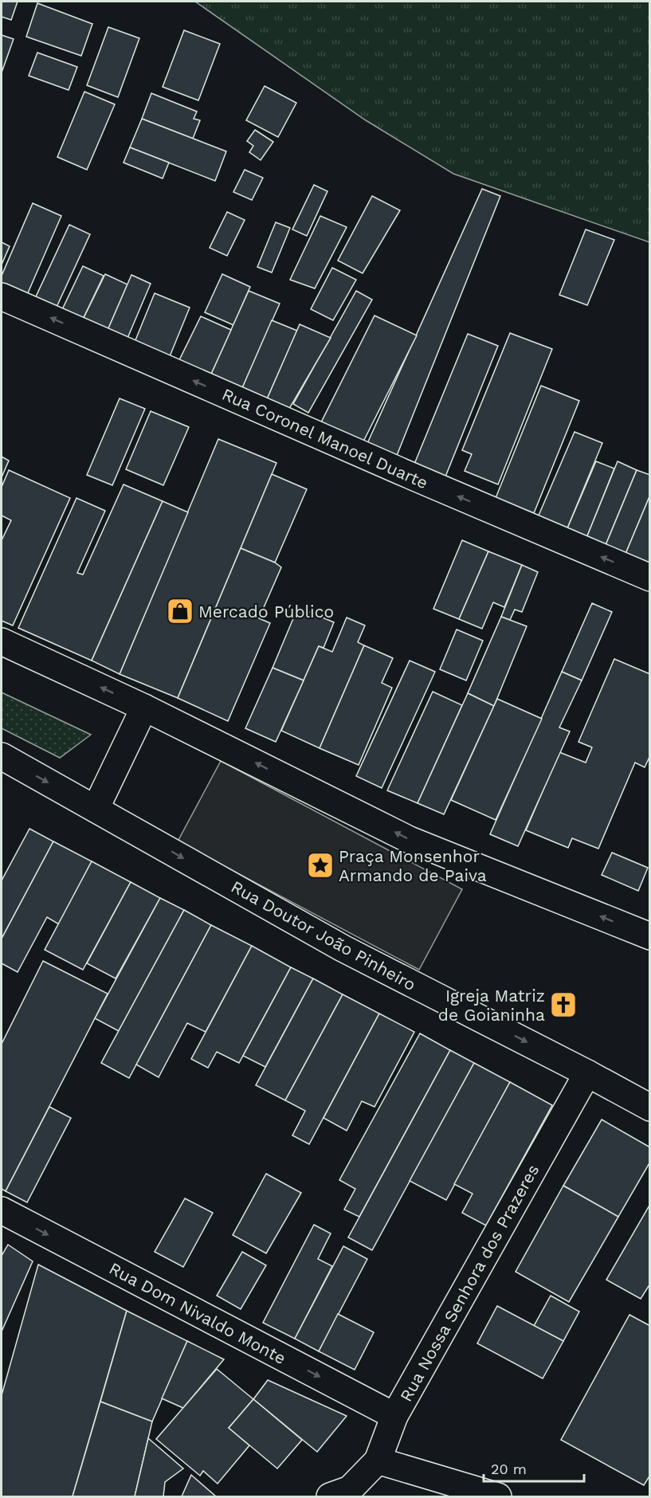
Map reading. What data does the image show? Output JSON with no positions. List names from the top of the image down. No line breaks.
{"streets":{"street":["Rua Coronel Manoel Duarte","Rua Doutor João Pinheiro","Rua Nossa Senhora dos Prazeres","Rua Dom Nivaldo Monte"]},"crossings":[["Rua Doutor João Pinheiro","Rua Nossa Senhora dos Prazeres"],["Rua Nossa Senhora dos Prazeres","Rua Dom Nivaldo Monte"]],"one_way":["Rua Coronel Manoel Duarte","Rua Dom Nivaldo Monte"],"places":{"shop":["Mercado Público"],"place":["Praça Monsenhor Armando de Paiva"],"church":["Igreja Matriz de Goianinha"]},"scale_bar":"20 m"}
